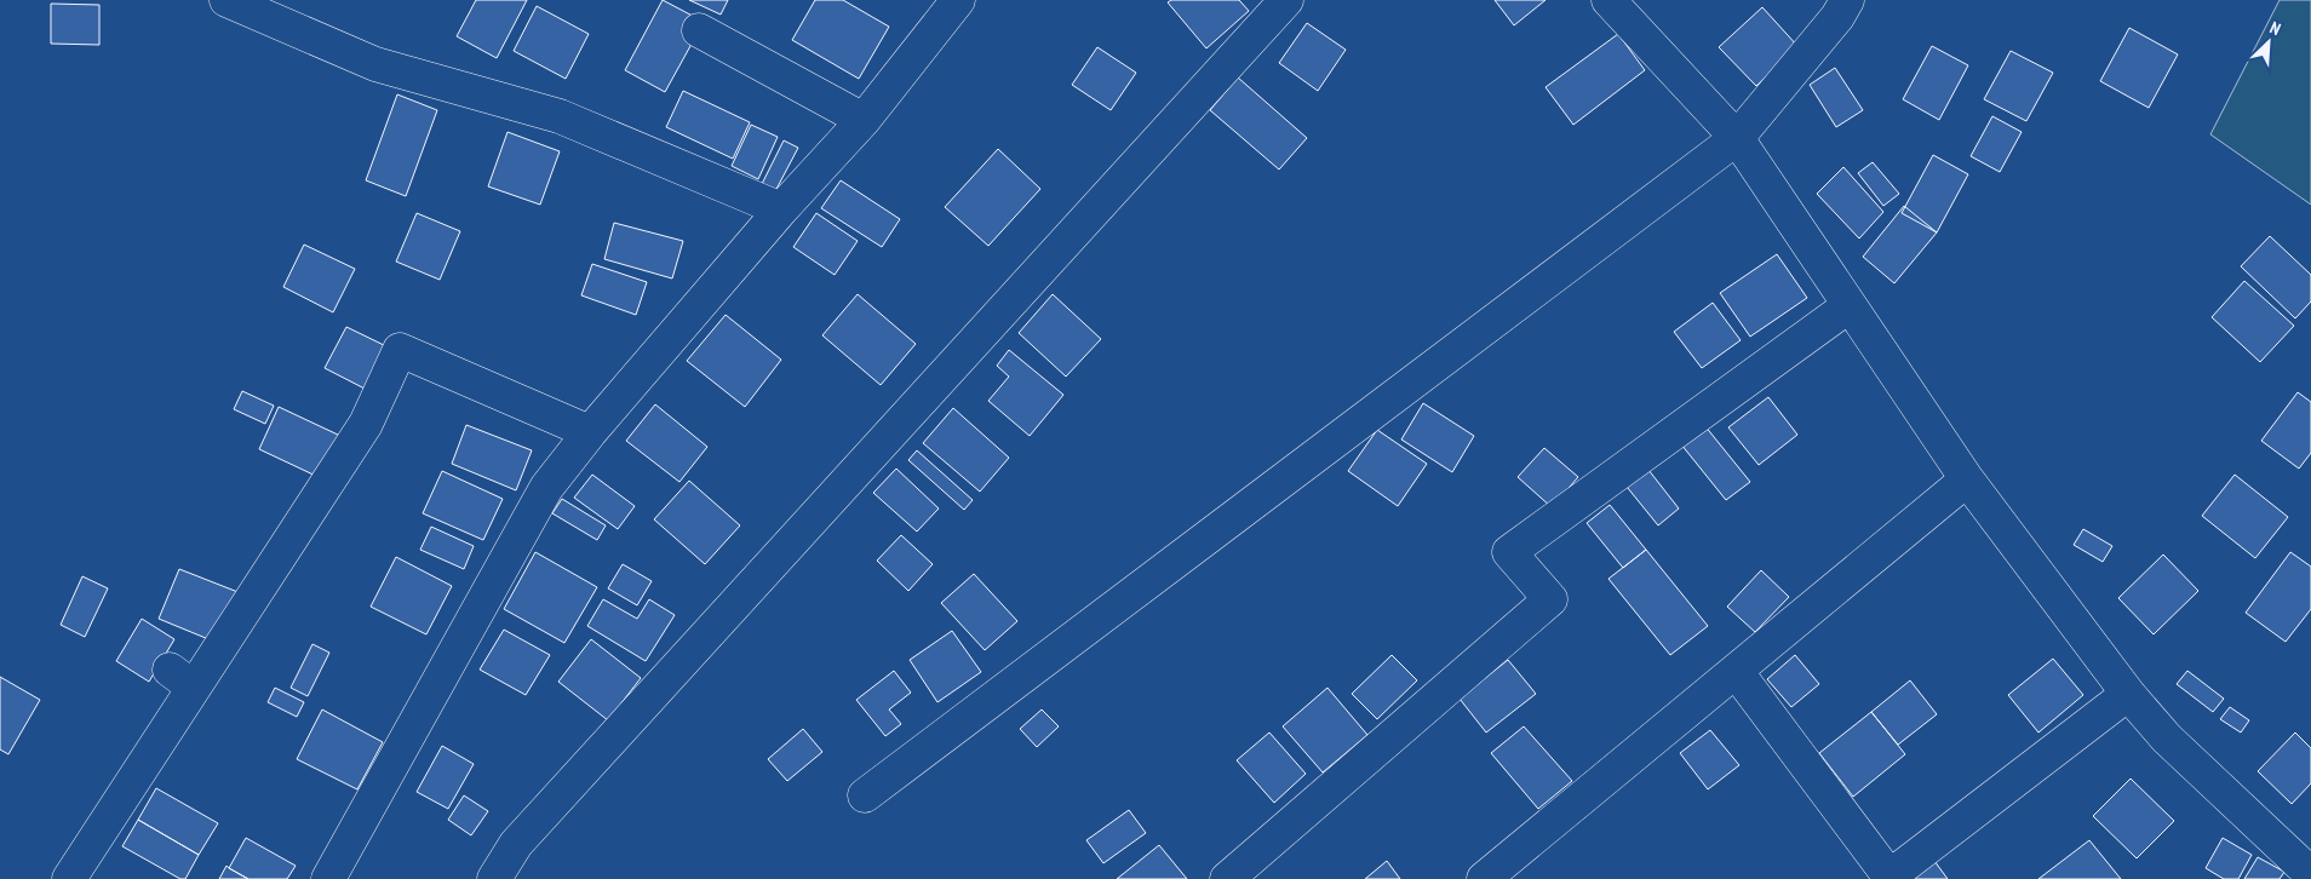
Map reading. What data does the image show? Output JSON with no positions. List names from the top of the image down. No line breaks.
{"north":"top right"}
